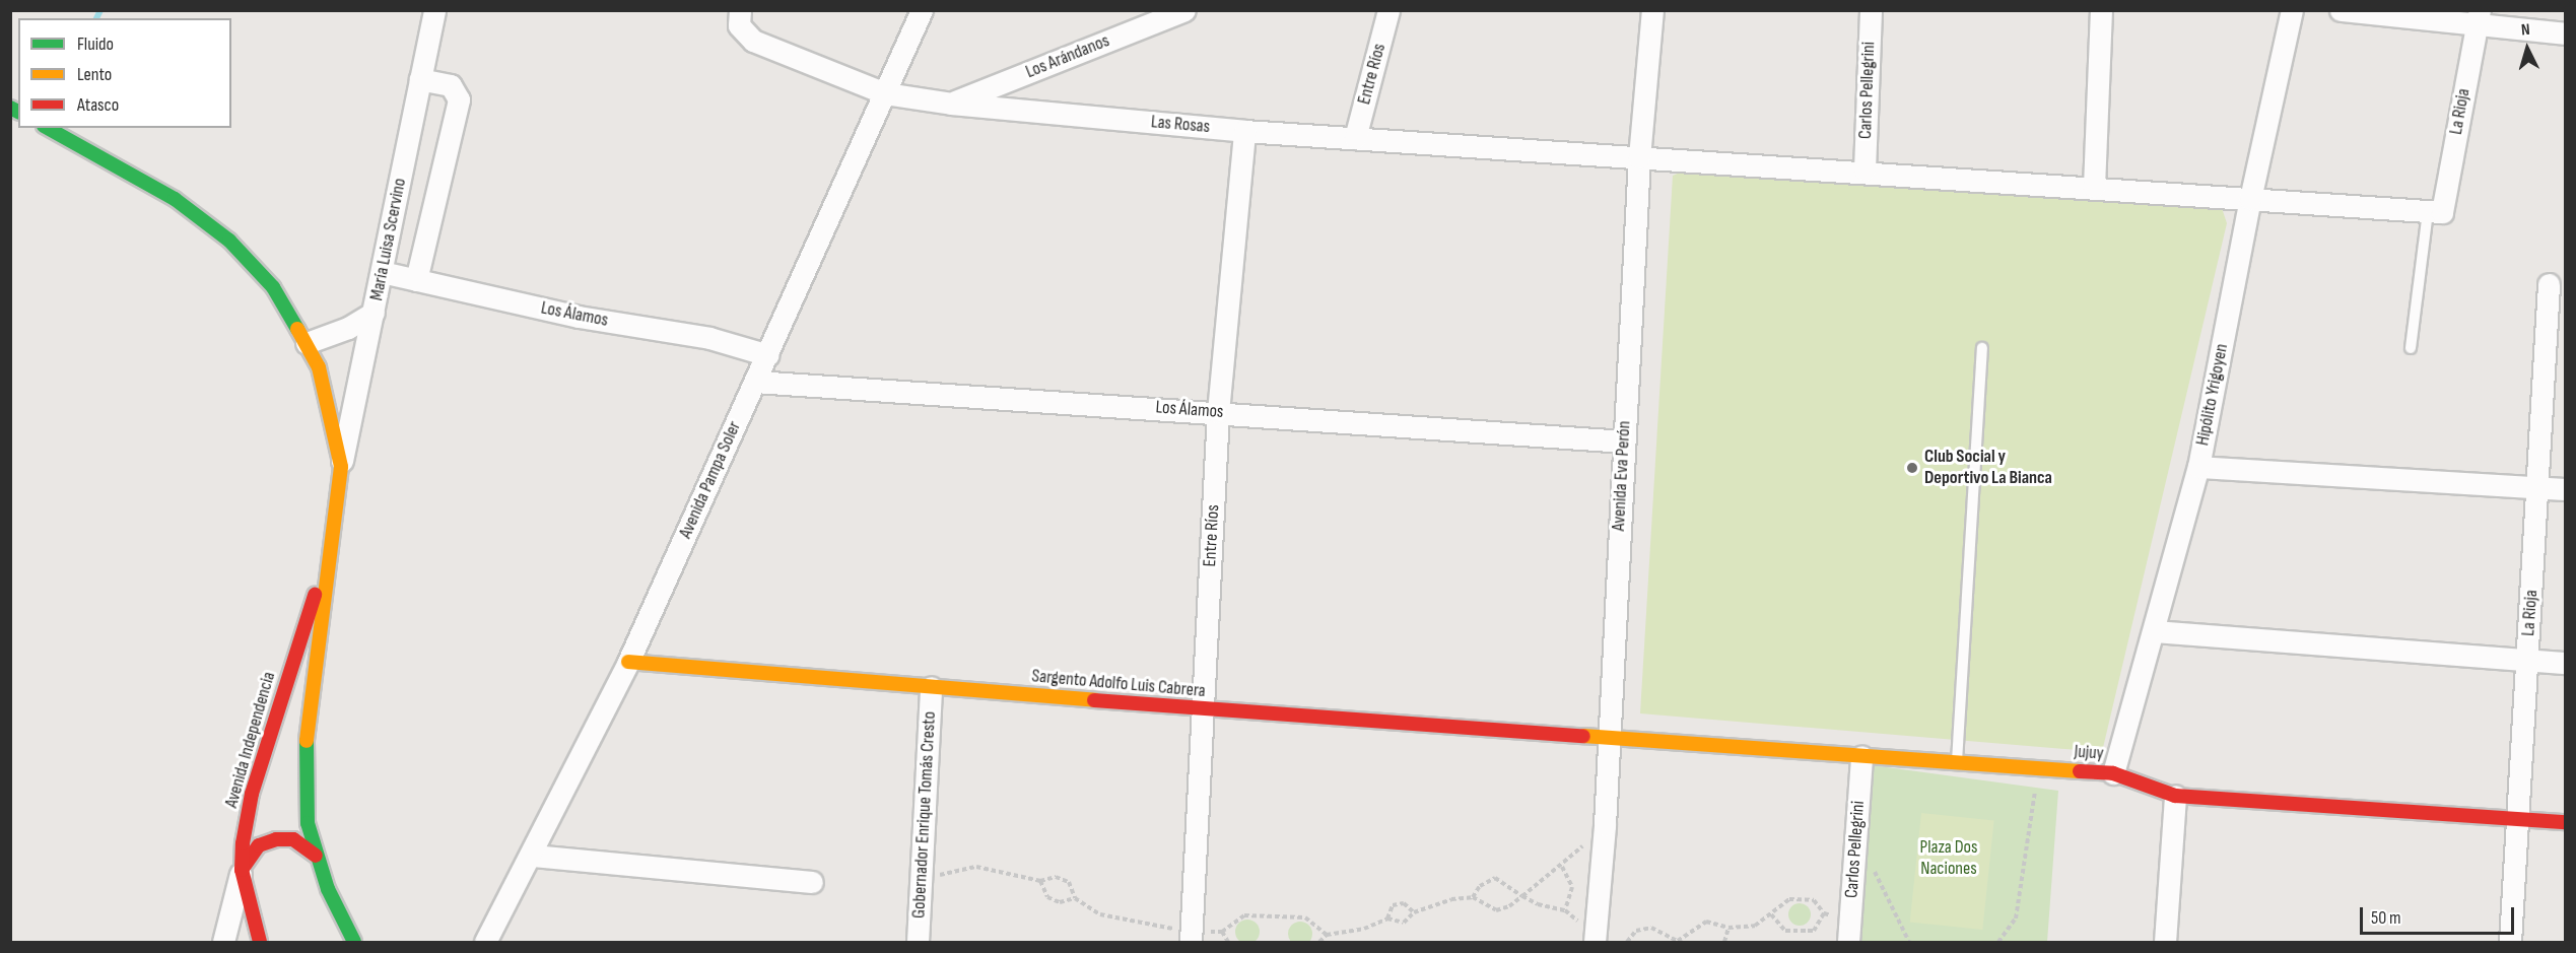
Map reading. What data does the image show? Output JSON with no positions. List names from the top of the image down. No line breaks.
{"streets":{"street":["Los Arándanos","Entre Ríos","Carlos Pellegrini","La Rioja","Las Rosas","María Luisa Scervino","Los Álamos","Hipólito Yrigoyen","Avenida Eva Perón","Avenida Pampa Soler","Sargento Adolfo Luis Cabrera","Avenida Independencia","Jujuy","Gobernador Enrique Tomás Cresto"]},"crossings":[["Los Arándanos","Las Rosas"],["Entre Ríos","Las Rosas"],["Entre Ríos","Los Álamos"],["Entre Ríos","Sargento Adolfo Luis Cabrera"],["Carlos Pellegrini","Las Rosas"],["Carlos Pellegrini","Jujuy"],["La Rioja","Las Rosas"],["La Rioja","Jujuy"],["Las Rosas","Hipólito Yrigoyen"],["Las Rosas","Avenida Eva Perón"],["Las Rosas","Avenida Pampa Soler"],["María Luisa Scervino","Los Álamos"],["María Luisa Scervino","Avenida Independencia"],["Los Álamos","Avenida Eva Perón"],["Los Álamos","Avenida Pampa Soler"],["Hipólito Yrigoyen","Jujuy"],["Avenida Eva Perón","Sargento Adolfo Luis Cabrera"],["Avenida Eva Perón","Jujuy"],["Avenida Pampa Soler","Sargento Adolfo Luis Cabrera"],["Sargento Adolfo Luis Cabrera","Jujuy"],["Sargento Adolfo Luis Cabrera","Gobernador Enrique Tomás Cresto"]],"parks":["Plaza Dos Naciones"],"places":["Club Social y Deportivo La Bianca"],"legend":["Fluido","Lento","Atasco"],"scale_bar":"50 m","north":"top"}
